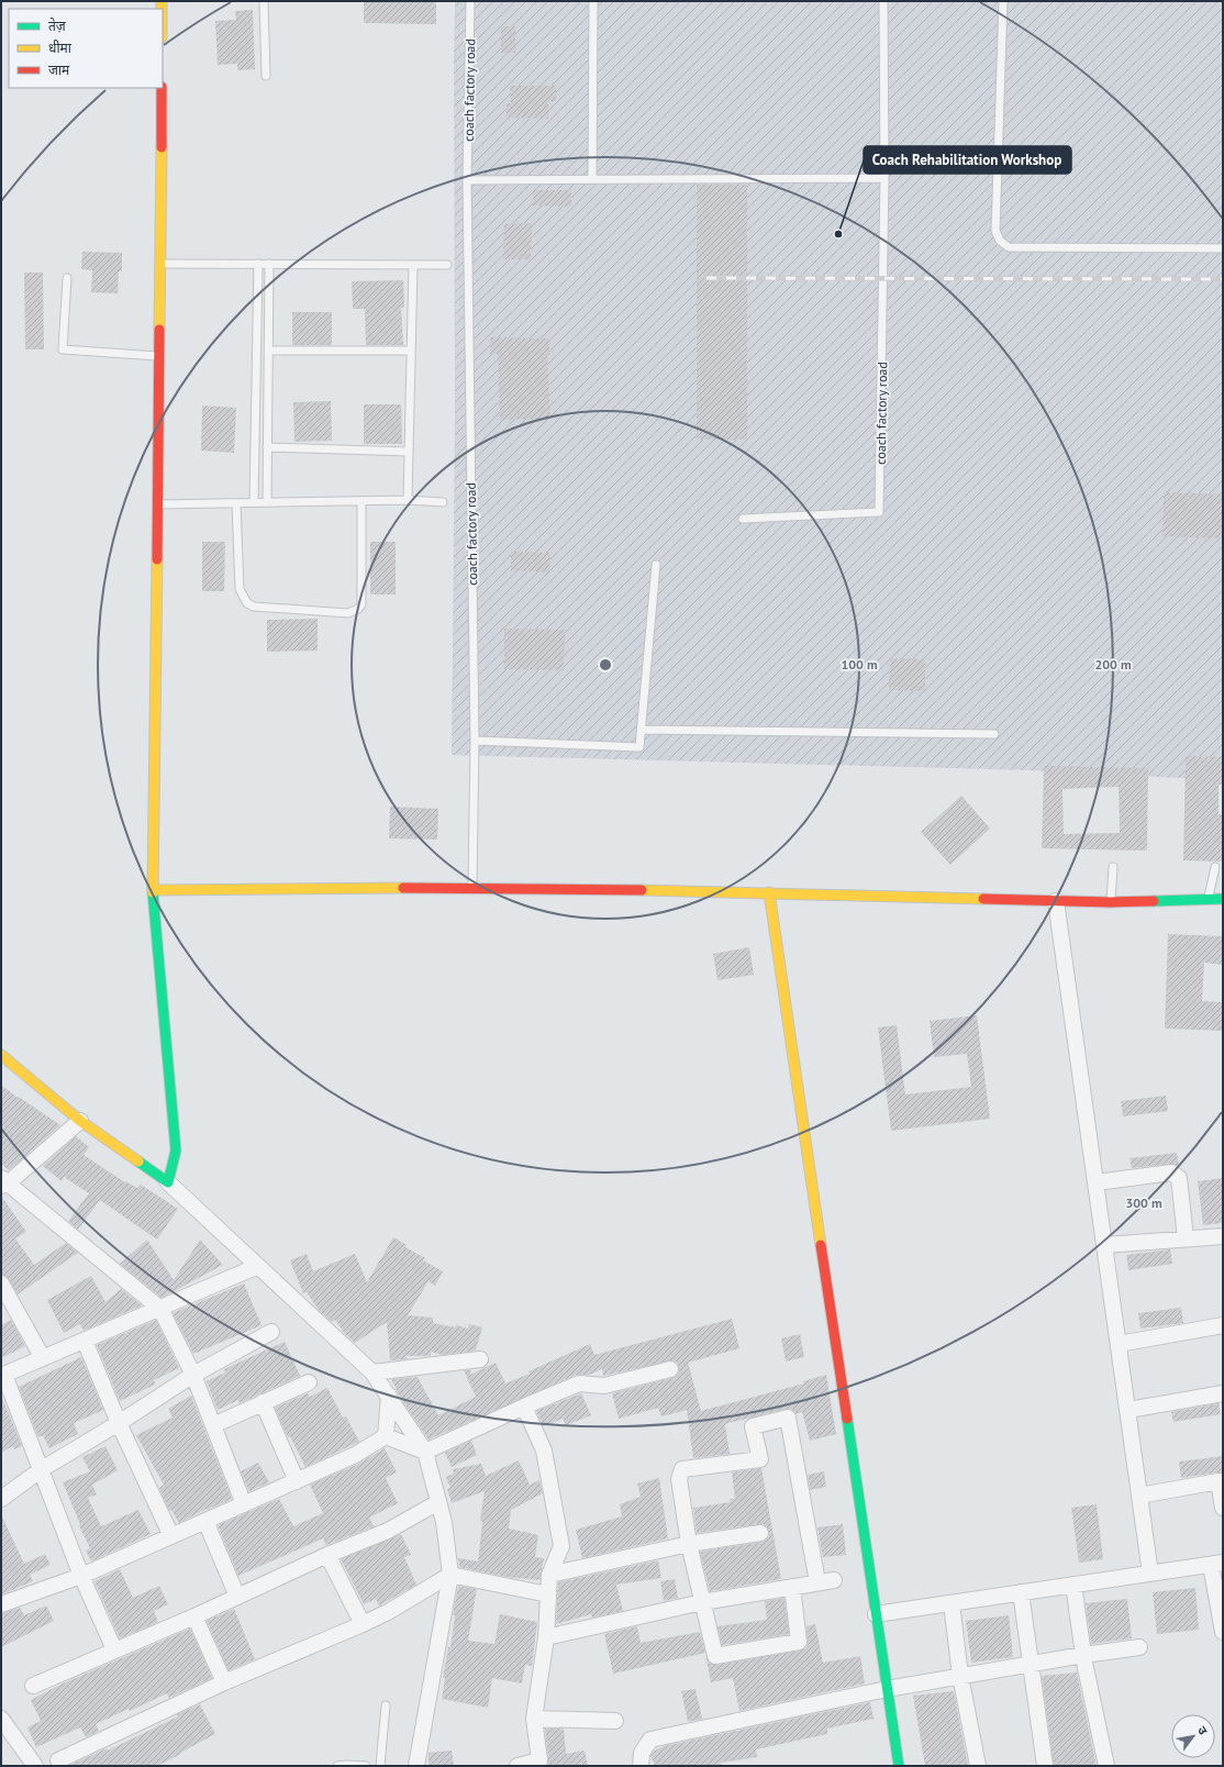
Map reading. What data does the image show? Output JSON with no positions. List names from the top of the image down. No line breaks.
{"streets":{"lane":["coach factory road"]},"places":["Coach Rehabilitation Workshop"],"legend":["तेज़","धीमा","जाम"],"north":"top right","rings":["100 m","200 m","300 m"]}
